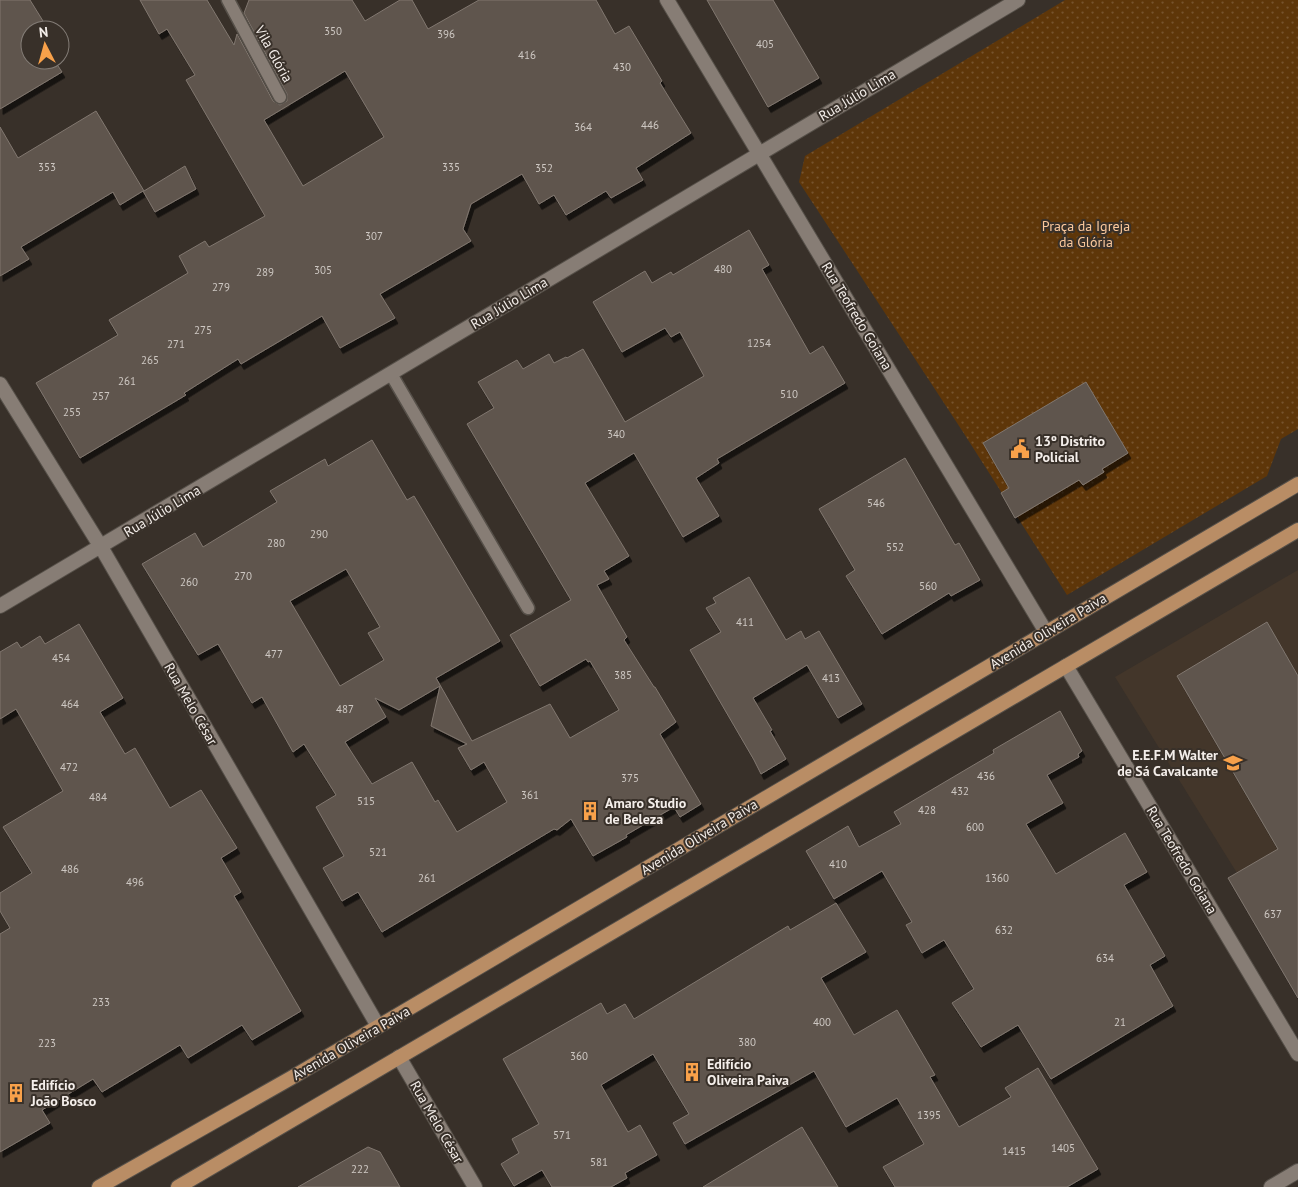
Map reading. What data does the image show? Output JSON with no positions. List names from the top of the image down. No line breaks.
{"streets":{"main road":["Avenida Oliveira Paiva"],"street":["Rua Júlio Lima","Rua Teofredo Goiana","Rua Melo César"],"lane":["Vila Glória"]},"crossings":[["Rua Júlio Lima","Rua Teofredo Goiana"],["Rua Júlio Lima","Rua Melo César"],["Rua Teofredo Goiana","Avenida Oliveira Paiva"],["Avenida Oliveira Paiva","Rua Melo César"]],"parks":["Praça da Igreja da Glória"],"places":{"public building":["13º Distrito Policial"],"school or university":["E.E.F.M Walter de Sá Cavalcante"],"building":["Amaro Studio de Beleza","Edifício Oliveira Paiva","Edifício João Bosco"]},"house_numbers":["350","396","405","416","430","446","364","353","335","352","307","480","305","289","279","275","1254","271","265","261","510","257","255","340","546","290","280","552","270","260","560","411","477","454","385","413","464","487","472","436","375","432","361","484","515","428","600","521","410","486","261","1360","496","637","632","634","233","400","21","380","223","360","1395","571","1405","1415","581","222"],"north":"top"}
